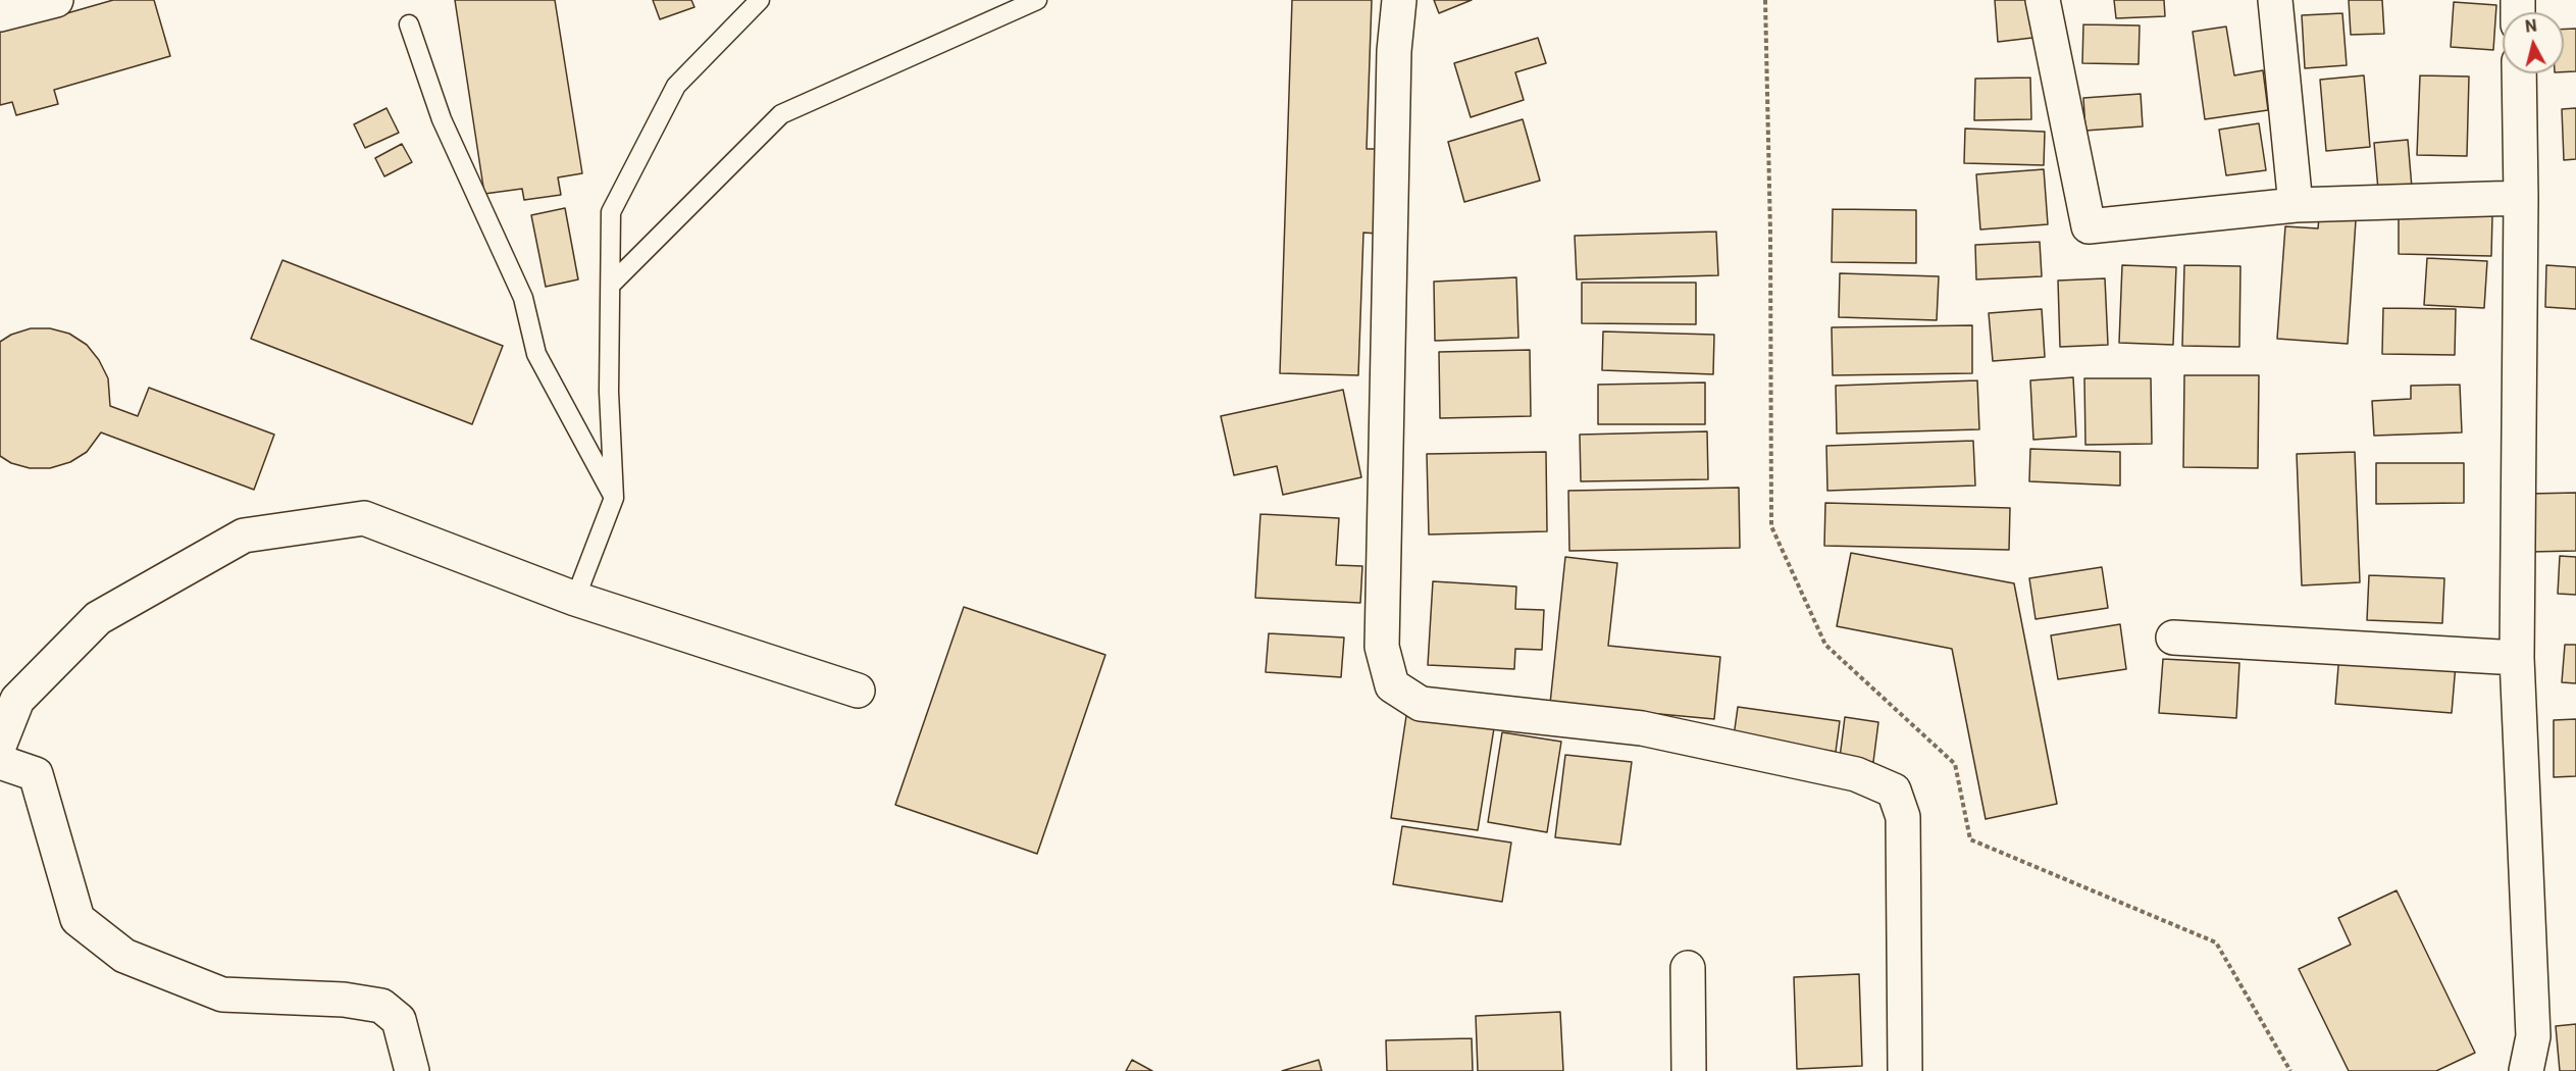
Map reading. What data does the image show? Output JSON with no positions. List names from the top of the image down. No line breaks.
{"north":"top"}
